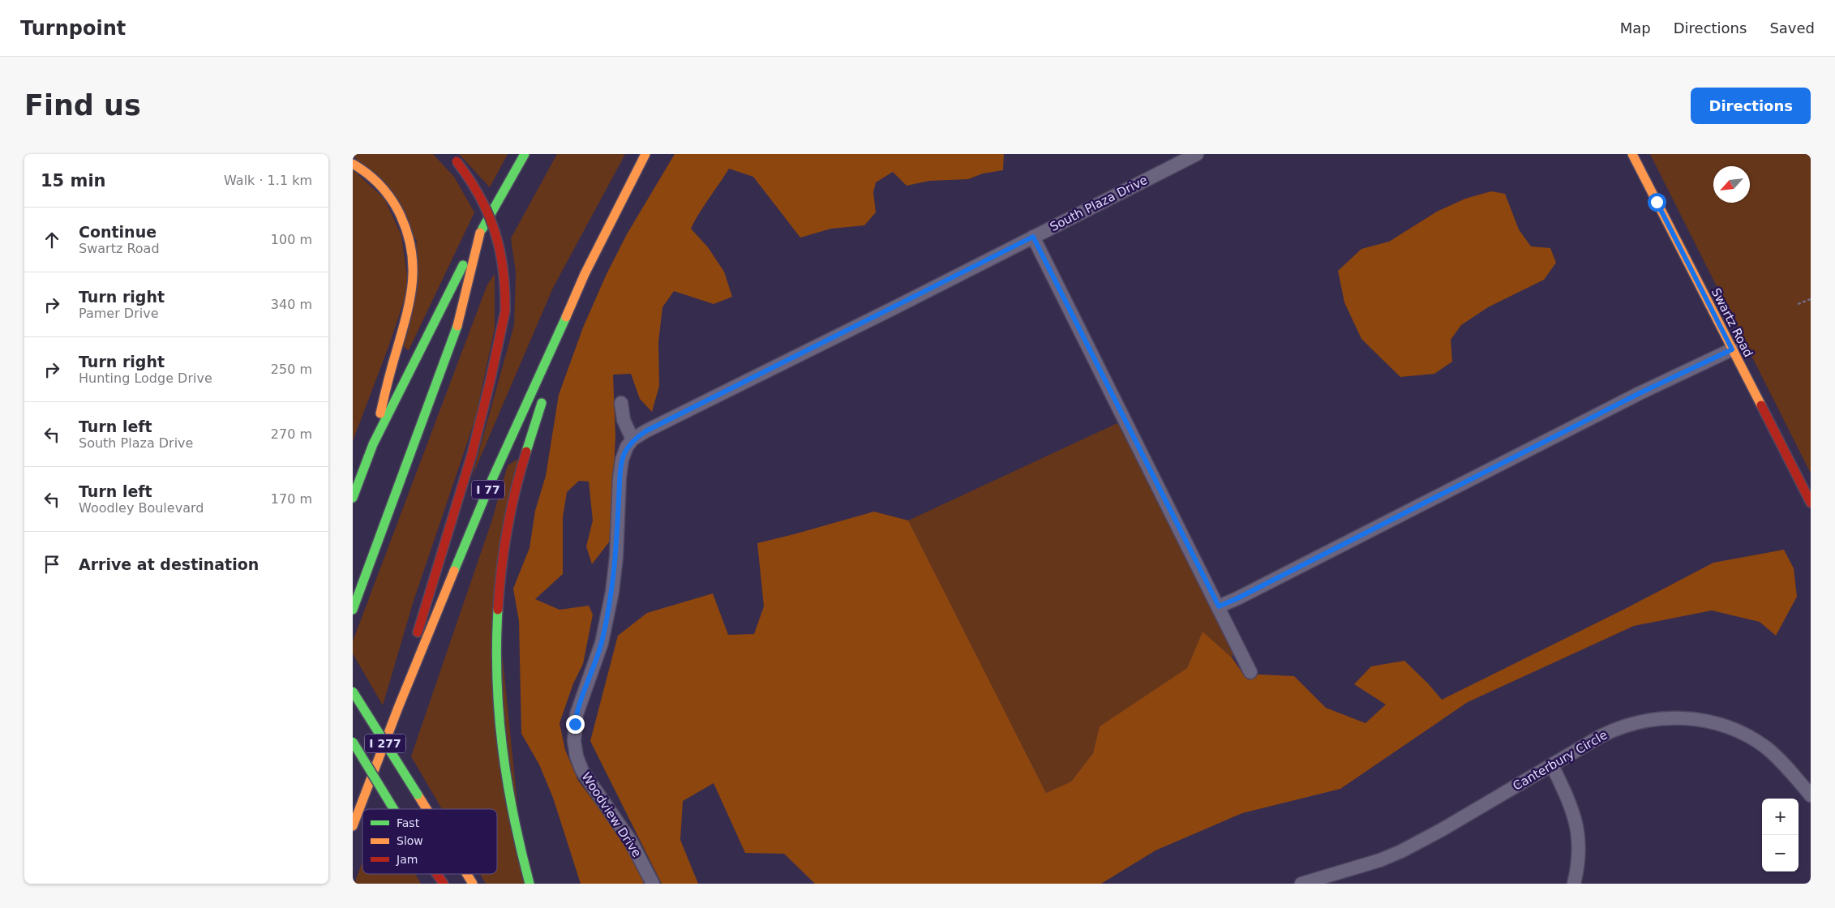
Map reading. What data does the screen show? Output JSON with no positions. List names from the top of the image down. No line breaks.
{"streets":{"main road":["Swartz Road","I 77","I 277"],"street":["South Plaza Drive","Canterbury Circle","Woodview Drive"]},"crossings":[["South Plaza Drive","Woodview Drive"]],"legend":["Fast","Slow","Jam"],"north":"bottom left","page":{"header":"Turnpoint","nav":["Map","Directions","Saved"],"buttons":"Directions","title":"Find us","heading":["15 min","Walk · 1.1 km"],"list":[["Continue","Swartz Road","100 m"],["Turn right","Pamer Drive","340 m"],["Turn right","Hunting Lodge Drive","250 m"],["Turn left","South Plaza Drive","270 m"],["Turn left","Woodley Boulevard","170 m"],"Arrive at destination"],"map_buttons":["+","−"]}}
